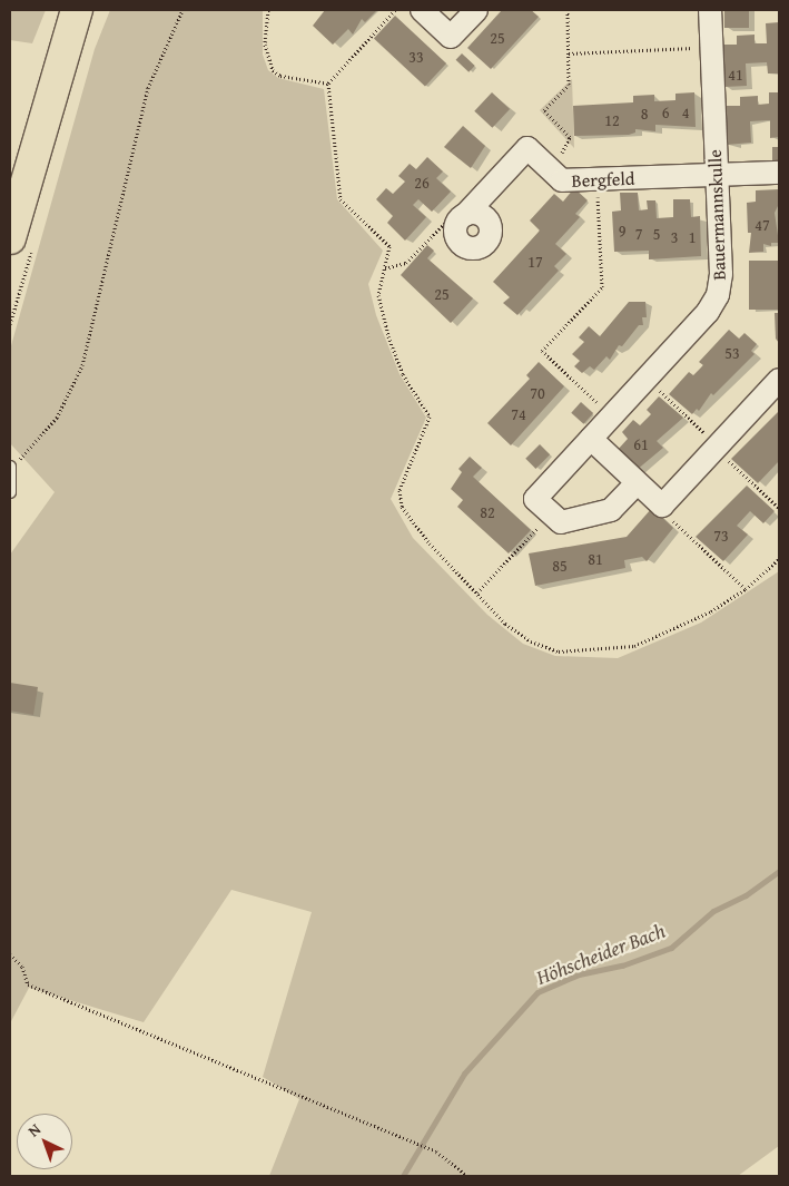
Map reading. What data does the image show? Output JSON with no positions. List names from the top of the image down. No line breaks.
{"streets":{"street":["Bergfeld","Bauermannskulle"]},"crossings":[["Bergfeld","Bauermannskulle"]],"water":["Höhscheider Bach"],"house_numbers":["25","33","41","6","4","8","12","26","47","9","7","5","3","1","17","25","53","70","74","61","82","73","81","85"],"north":"top left"}
